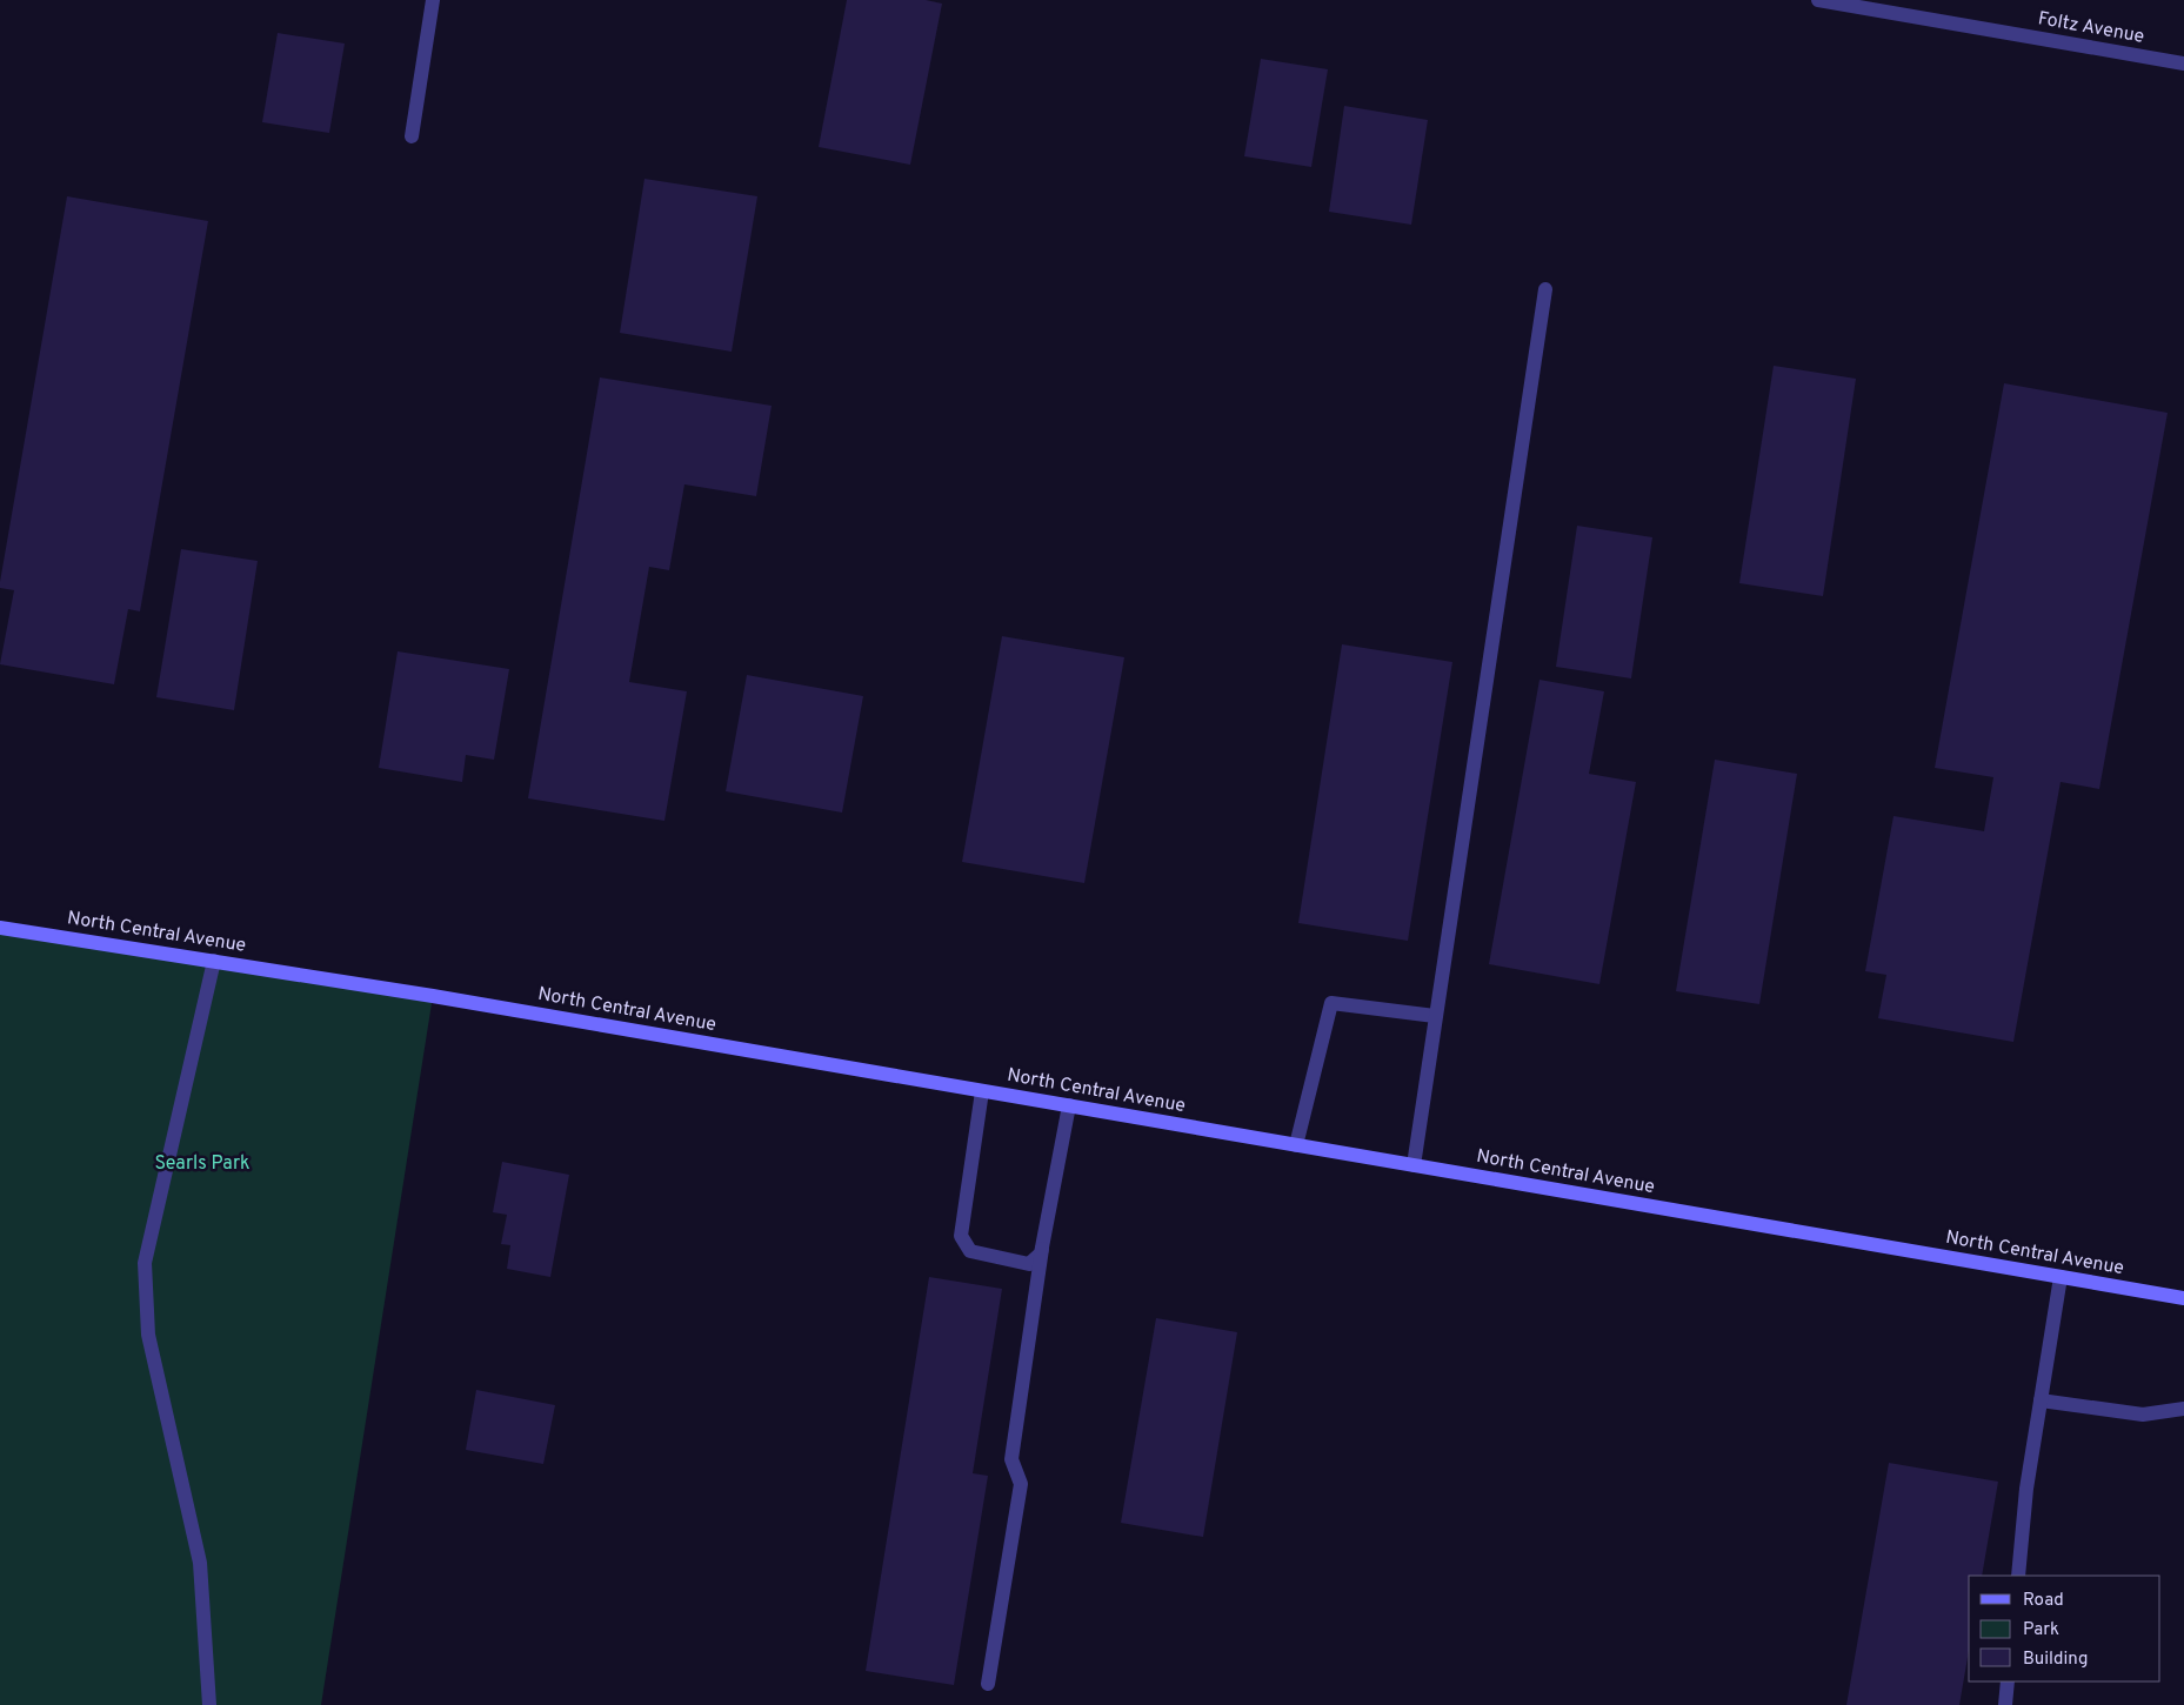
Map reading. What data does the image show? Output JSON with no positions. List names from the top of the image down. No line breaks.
{"streets":{"main road":["North Central Avenue"],"street":["Foltz Avenue"]},"parks":["Searls Park"],"legend":["Road","Park","Building"]}
